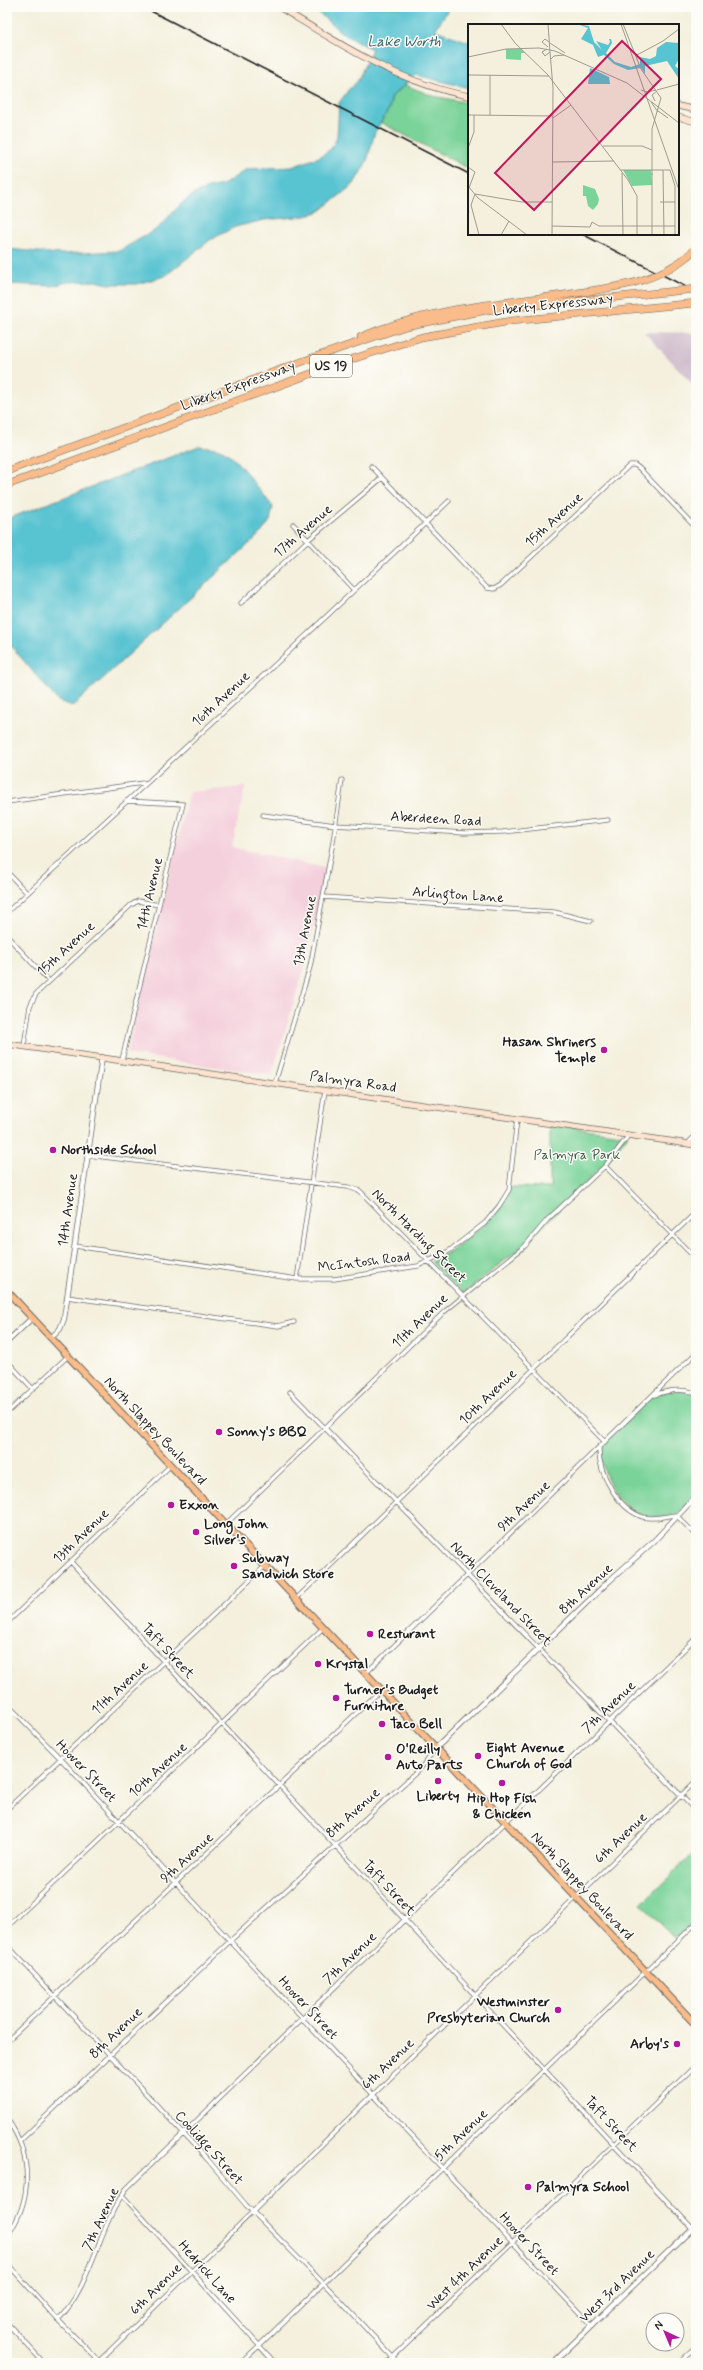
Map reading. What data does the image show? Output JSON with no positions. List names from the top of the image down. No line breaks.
{"streets":{"highway":["Liberty Expressway","US 19"],"main road":["Palmyra Road","North Slappey Boulevard"],"street":["15th Avenue","17th Avenue","16th Avenue","Aberdeen Road","14th Avenue","Arlington Lane","13th Avenue","North Harding Street","McIntosh Road","11th Avenue","10th Avenue","9th Avenue","8th Avenue","North Cleveland Street","Taft Street","7th Avenue","Hoover Street","6th Avenue","5th Avenue","Coolidge Street","Hedrick Lane","West 4th Avenue","West 3rd Avenue"]},"crossings":[["15th Avenue","16th Avenue"],["15th Avenue","14th Avenue"],["15th Avenue","Palmyra Road"],["16th Avenue","14th Avenue"],["Aberdeen Road","13th Avenue"],["14th Avenue","Palmyra Road"],["14th Avenue","North Harding Street"],["14th Avenue","McIntosh Road"],["14th Avenue","North Slappey Boulevard"],["Arlington Lane","13th Avenue"],["13th Avenue","Palmyra Road"],["13th Avenue","North Slappey Boulevard"],["13th Avenue","Taft Street"],["Palmyra Road","McIntosh Road"],["Palmyra Road","11th Avenue"],["North Harding Street","McIntosh Road"],["North Harding Street","11th Avenue"],["North Harding Street","10th Avenue"],["North Harding Street","9th Avenue"],["11th Avenue","North Slappey Boulevard"],["11th Avenue","North Cleveland Street"],["11th Avenue","Taft Street"],["11th Avenue","Hoover Street"],["10th Avenue","North Slappey Boulevard"],["10th Avenue","North Cleveland Street"],["10th Avenue","Taft Street"],["10th Avenue","Hoover Street"],["North Slappey Boulevard","9th Avenue"],["North Slappey Boulevard","8th Avenue"],["North Slappey Boulevard","7th Avenue"],["North Slappey Boulevard","6th Avenue"],["North Slappey Boulevard","5th Avenue"],["9th Avenue","North Cleveland Street"],["9th Avenue","Taft Street"],["9th Avenue","Hoover Street"],["9th Avenue","Coolidge Street"],["8th Avenue","North Cleveland Street"],["8th Avenue","Taft Street"],["8th Avenue","Hoover Street"],["8th Avenue","Coolidge Street"],["North Cleveland Street","7th Avenue"],["North Cleveland Street","6th Avenue"],["Taft Street","7th Avenue"],["Taft Street","6th Avenue"],["Taft Street","5th Avenue"],["Taft Street","West 4th Avenue"],["Taft Street","West 3rd Avenue"],["7th Avenue","Hoover Street"],["7th Avenue","Coolidge Street"],["7th Avenue","Hedrick Lane"],["Hoover Street","6th Avenue"],["Hoover Street","5th Avenue"],["Hoover Street","West 4th Avenue"],["Hoover Street","West 3rd Avenue"],["6th Avenue","Coolidge Street"],["6th Avenue","Hedrick Lane"],["5th Avenue","Coolidge Street"],["5th Avenue","Hedrick Lane"],["Coolidge Street","West 4th Avenue"]],"water":["Lake Worth"],"parks":["Palmyra Park"],"places":["Hasan Shriners Temple","Northside School","Sonny's BBQ","Exxon","Long John Silver's","Subway Sandwich Store","Resturant","Krystal","Turner's Budget Furniture","Taco Bell","Eight Avenue Church of God","O'Reilly Auto Parts","Liberty","Hip Hop Fish & Chicken","Westminster Presbyterian Church","Arby's","Palmyra School"],"north":"top left"}
